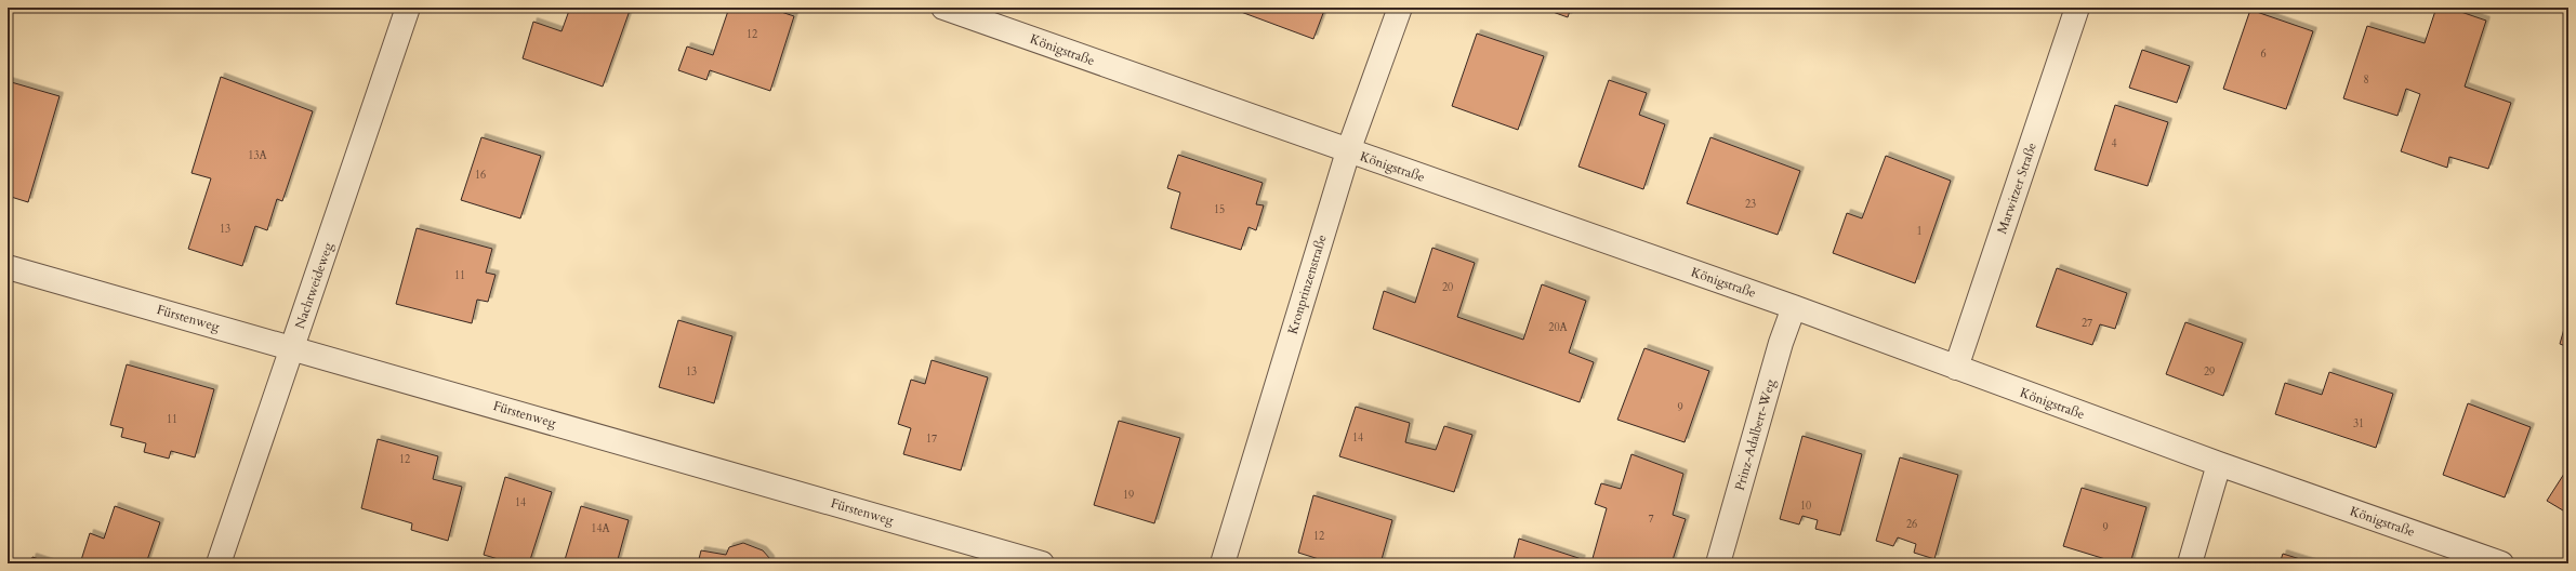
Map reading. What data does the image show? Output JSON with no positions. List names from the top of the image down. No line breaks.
{"streets":{"street":["Königstraße","Marwitzer Straße","Kronprinzenstraße","Nachtweideweg","Fürstenweg","Prinz-Adalbert-Weg"]},"crossings":[["Königstraße","Marwitzer Straße"],["Königstraße","Kronprinzenstraße"],["Königstraße","Prinz-Adalbert-Weg"],["Nachtweideweg","Fürstenweg"]],"house_numbers":["12","6","8","4","13A","16","23","15","13","1","11","20","27","20A","13","29","9","11","31","14","17","12","19","14","10","7","26","9","14A","12"]}
